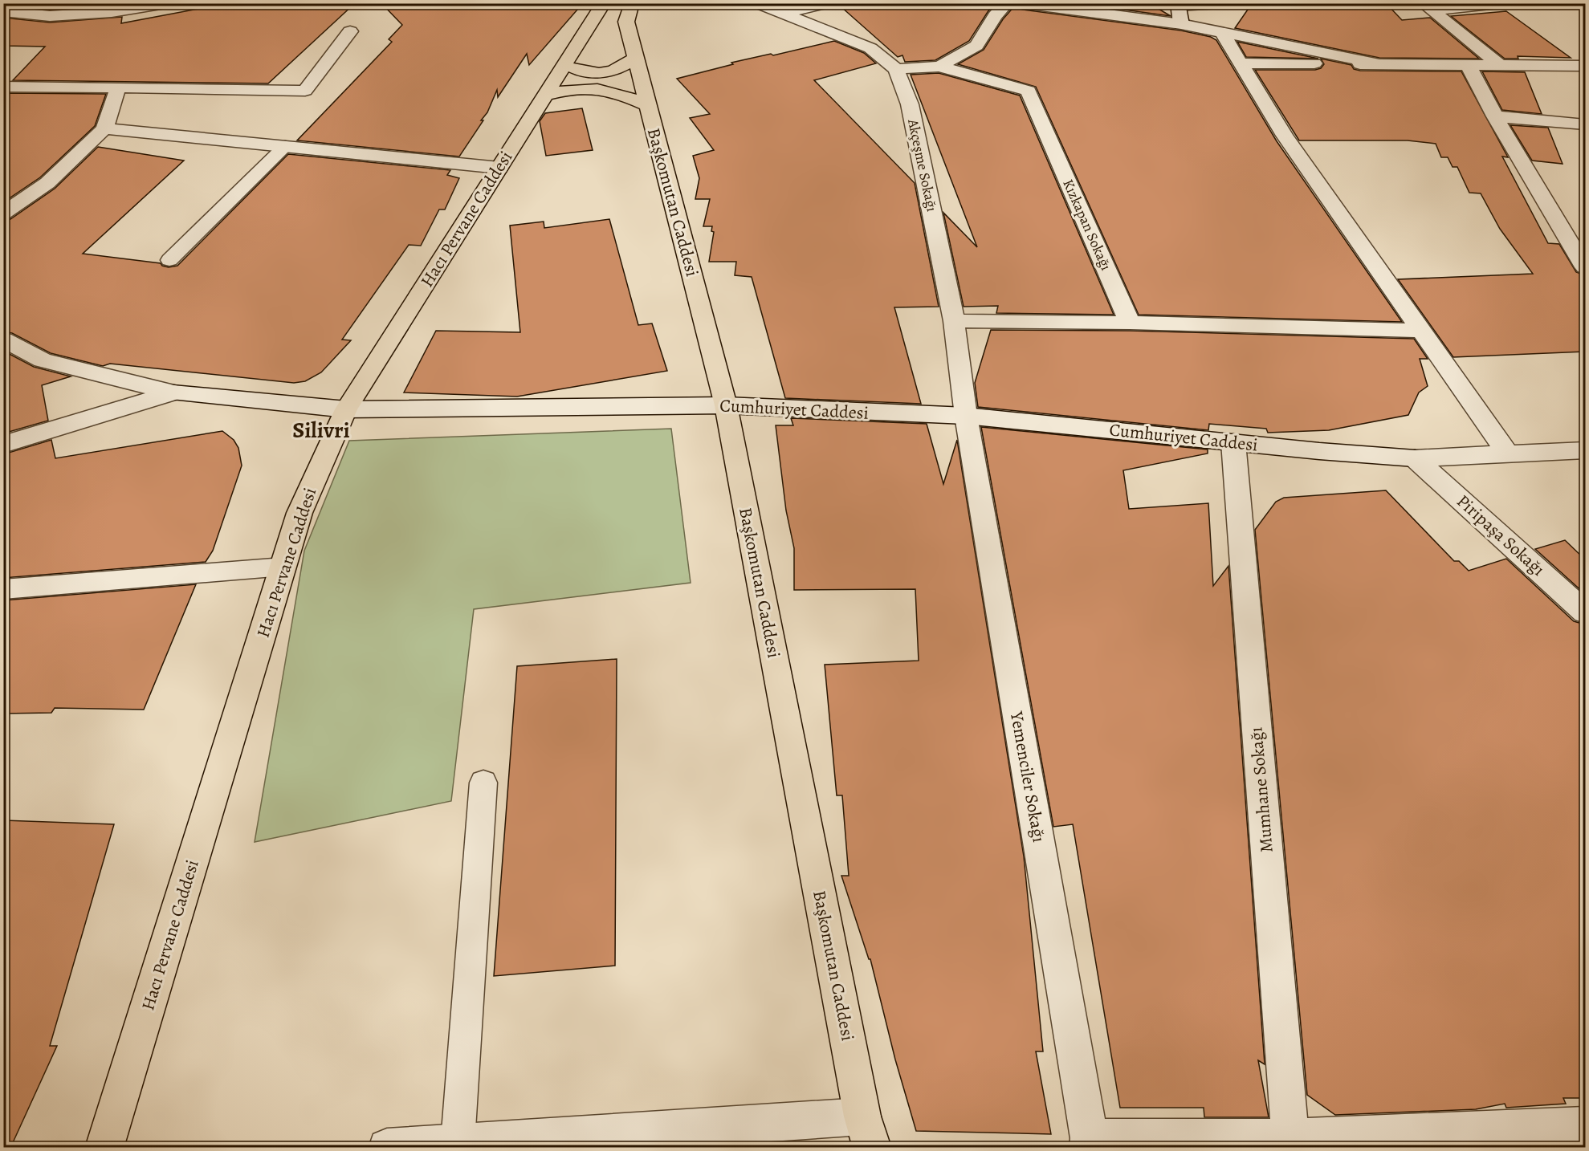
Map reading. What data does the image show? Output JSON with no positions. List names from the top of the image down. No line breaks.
{"streets":{"main road":["Başkomutan Caddesi","Hacı Pervane Caddesi"],"street":["Akçeşme Sokağı","Kızkapan Sokağı","Cumhuriyet Caddesi","Piripaşa Sokağı","Yemenciler Sokağı","Mumhane Sokağı"]},"crossings":[["Akçeşme Sokağı","Kızkapan Sokağı"],["Akçeşme Sokağı","Cumhuriyet Caddesi"],["Akçeşme Sokağı","Yemenciler Sokağı"],["Başkomutan Caddesi","Cumhuriyet Caddesi"],["Hacı Pervane Caddesi","Cumhuriyet Caddesi"],["Cumhuriyet Caddesi","Piripaşa Sokağı"],["Cumhuriyet Caddesi","Yemenciler Sokağı"],["Cumhuriyet Caddesi","Mumhane Sokağı"]],"districts":["Silivri"]}
